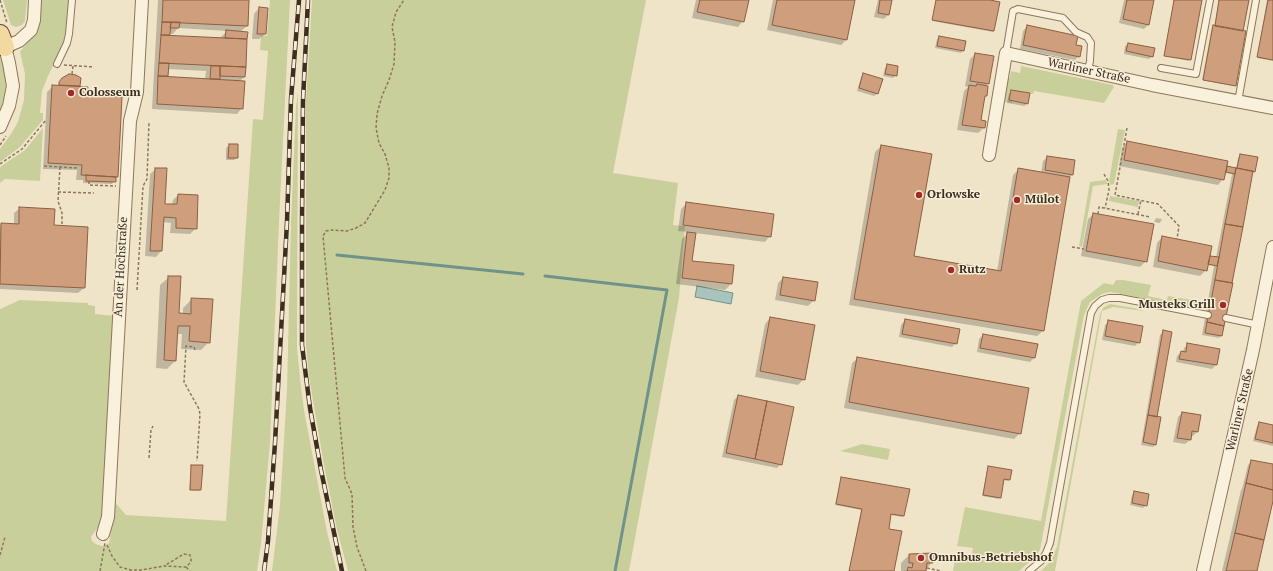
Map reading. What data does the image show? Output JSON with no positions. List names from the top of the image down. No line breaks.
{"streets":{"street":["Warliner Straße","An der Hochstraße"]},"places":["Colosseum","Orlowske","Mülot","Rutz","Musteks Grill","Omnibus-Betriebshof"]}
